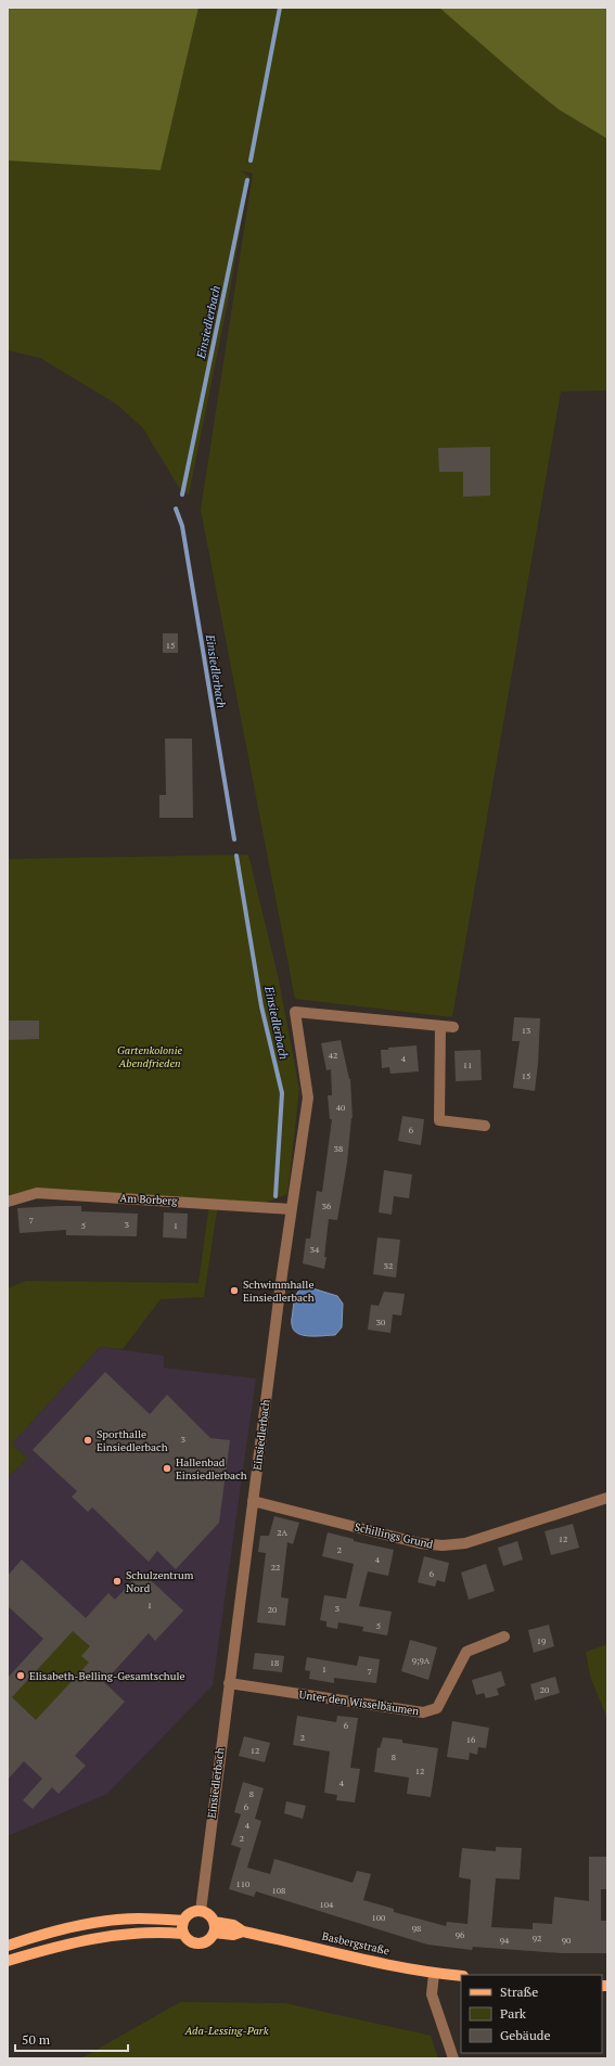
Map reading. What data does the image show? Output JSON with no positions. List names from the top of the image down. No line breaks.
{"streets":{"main road":["Basbergstraße"],"street":["Am Borberg","Einsiedlerbach","Schillings Grund","Unter den Wisselbäumen"]},"crossings":[["Am Borberg","Einsiedlerbach"],["Einsiedlerbach","Schillings Grund"],["Einsiedlerbach","Unter den Wisselbäumen"],["Einsiedlerbach","Basbergstraße"]],"water":["Einsiedlerbach"],"parks":["Gartenkolonie Abendfrieden","Ada-Lessing-Park"],"places":["Schwimmhalle Einsiedlerbach","Sporthalle Einsiedlerbach","Hallenbad Einsiedlerbach","Schulzentrum Nord","Elisabeth-Belling-Gesamtschule"],"house_numbers":["15","13","42","4","11","15","40","6","38","36","7","3","5","1","34","32","30","3","2A","12","2","4","22","6","1","3","20","5","19","9;9A","18","1","7","20","6","2","16","12","8","12","4","8","6","4","2","110","108","104","100","98","96","92","94","90"],"legend":["Straße","Park","Gebäude"],"scale_bar":"50 m"}
